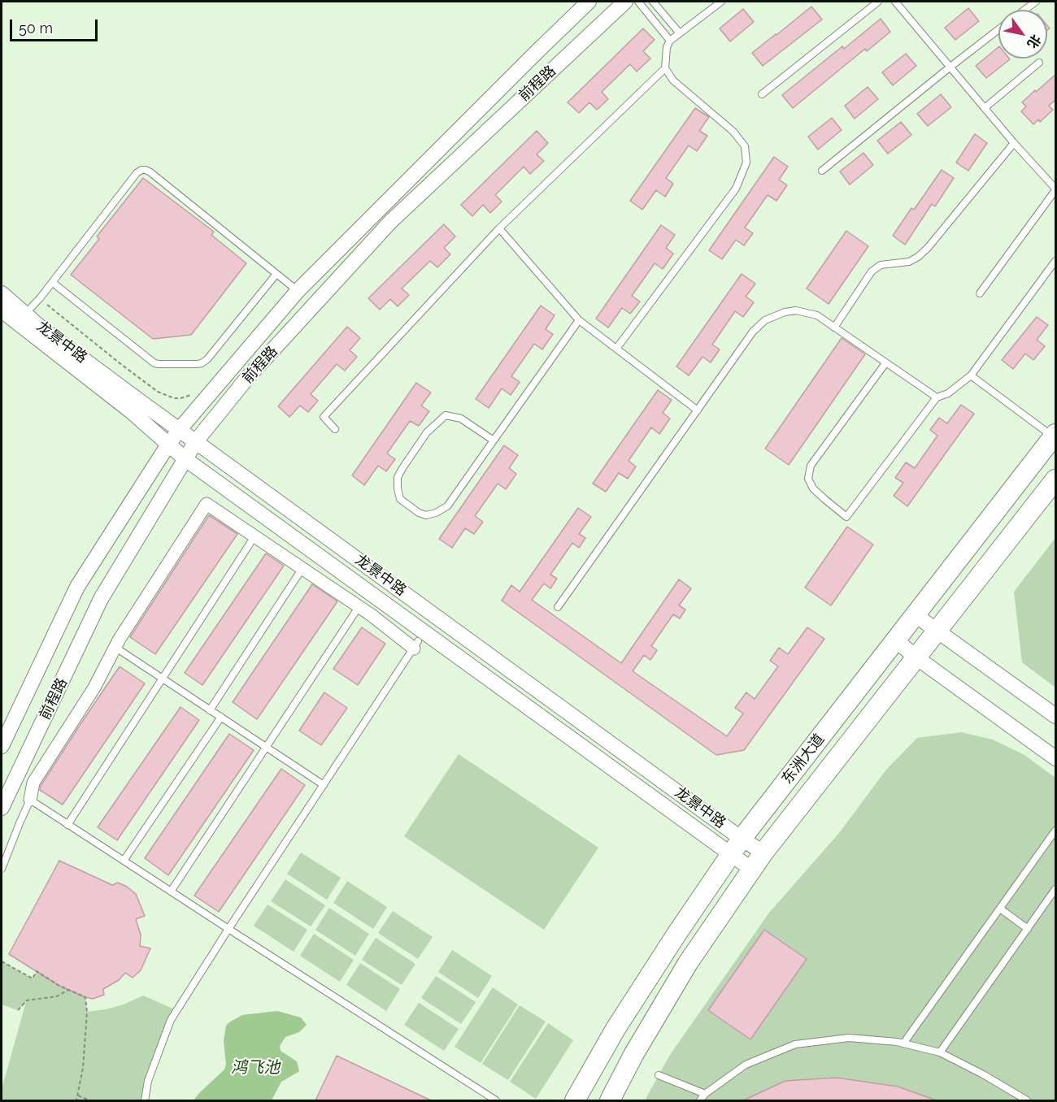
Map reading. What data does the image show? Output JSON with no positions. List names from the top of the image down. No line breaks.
{"streets":{"main road":["东洲大道"],"street":["前程路","龙景中路"]},"crossings":[["前程路","龙景中路"],["龙景中路","东洲大道"]],"water":["鸿飞池"],"scale_bar":"50 m","north":"bottom right"}
